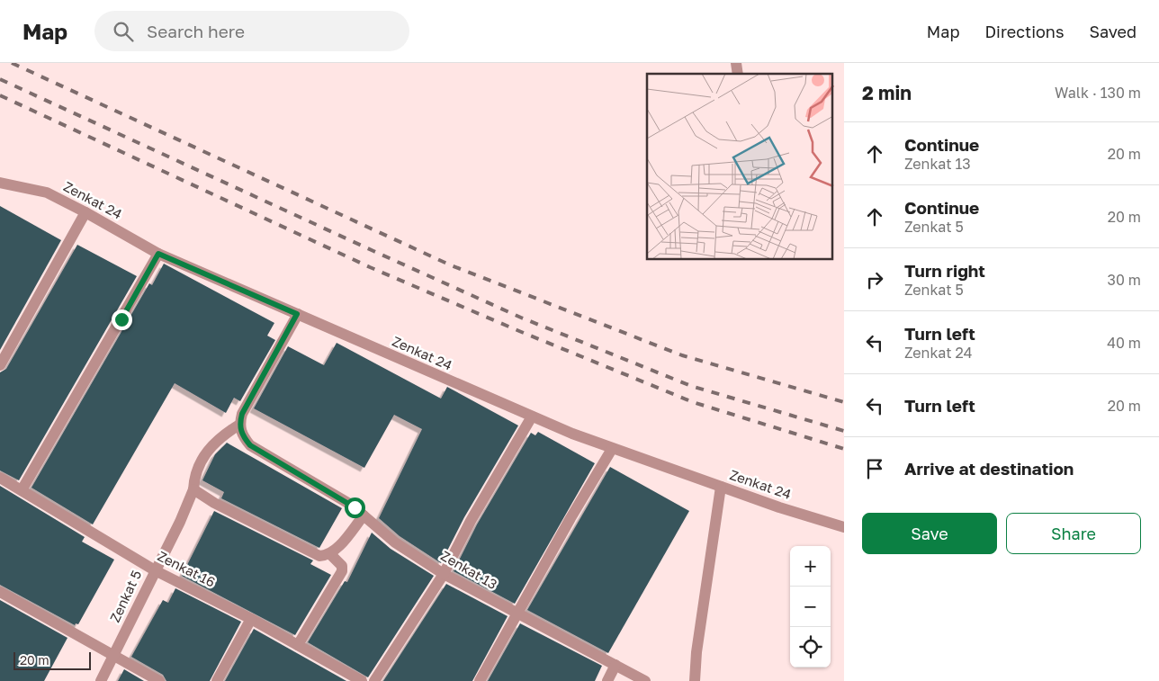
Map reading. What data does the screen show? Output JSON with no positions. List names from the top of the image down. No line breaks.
{"streets":{"street":["Zenkat 24","Zenkat 16","Zenkat 13","Zenkat 5"]},"crossings":[["Zenkat 16","Zenkat 5"],["Zenkat 13","Zenkat 5"]],"scale_bar":"20 m","page":{"header":"Map","search":"Search here","nav":["Map","Directions","Saved"],"heading":["2 min","Walk · 130 m"],"list":[["Continue","Zenkat 13","20 m"],["Continue","Zenkat 5","20 m"],["Turn right","Zenkat 5","30 m"],["Turn left","Zenkat 24","40 m"],["Turn left","20 m"],"Arrive at destination"],"buttons":["Save","Share"],"map_buttons":["+","−"],"scale":"20 m"}}
